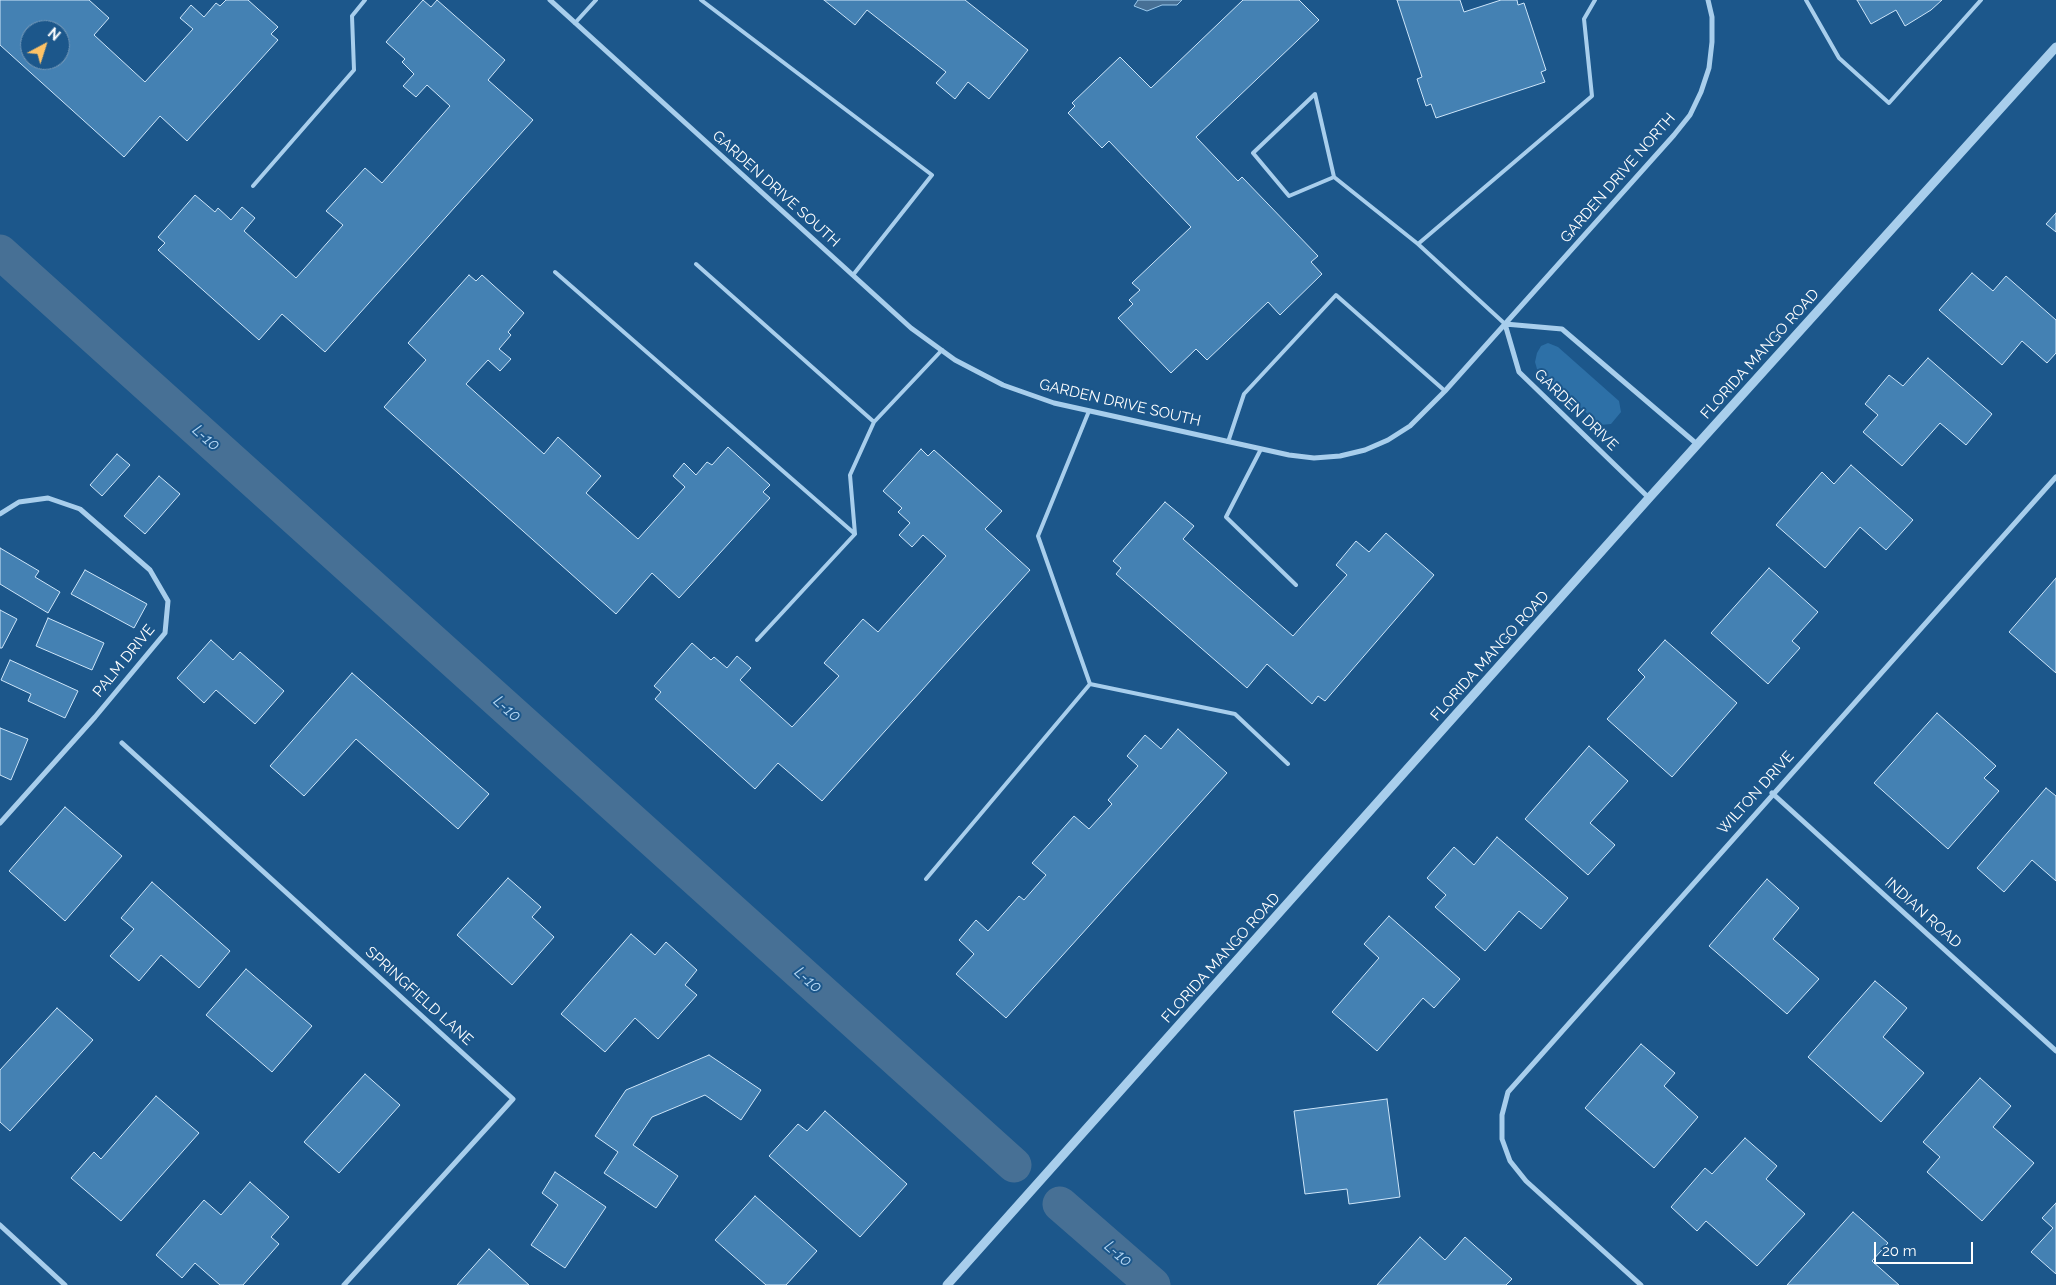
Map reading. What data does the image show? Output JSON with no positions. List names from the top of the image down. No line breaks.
{"streets":{"street":["GARDEN DRIVE NORTH","GARDEN DRIVE SOUTH","FLORIDA MANGO ROAD","GARDEN DRIVE","PALM DRIVE","WILTON DRIVE","INDIAN ROAD","SPRINGFIELD LANE"]},"crossings":[["GARDEN DRIVE NORTH","GARDEN DRIVE SOUTH"],["GARDEN DRIVE NORTH","GARDEN DRIVE"],["GARDEN DRIVE SOUTH","GARDEN DRIVE"],["FLORIDA MANGO ROAD","GARDEN DRIVE"],["WILTON DRIVE","INDIAN ROAD"]],"water":["L-10"],"scale_bar":"20 m","north":"top right"}
